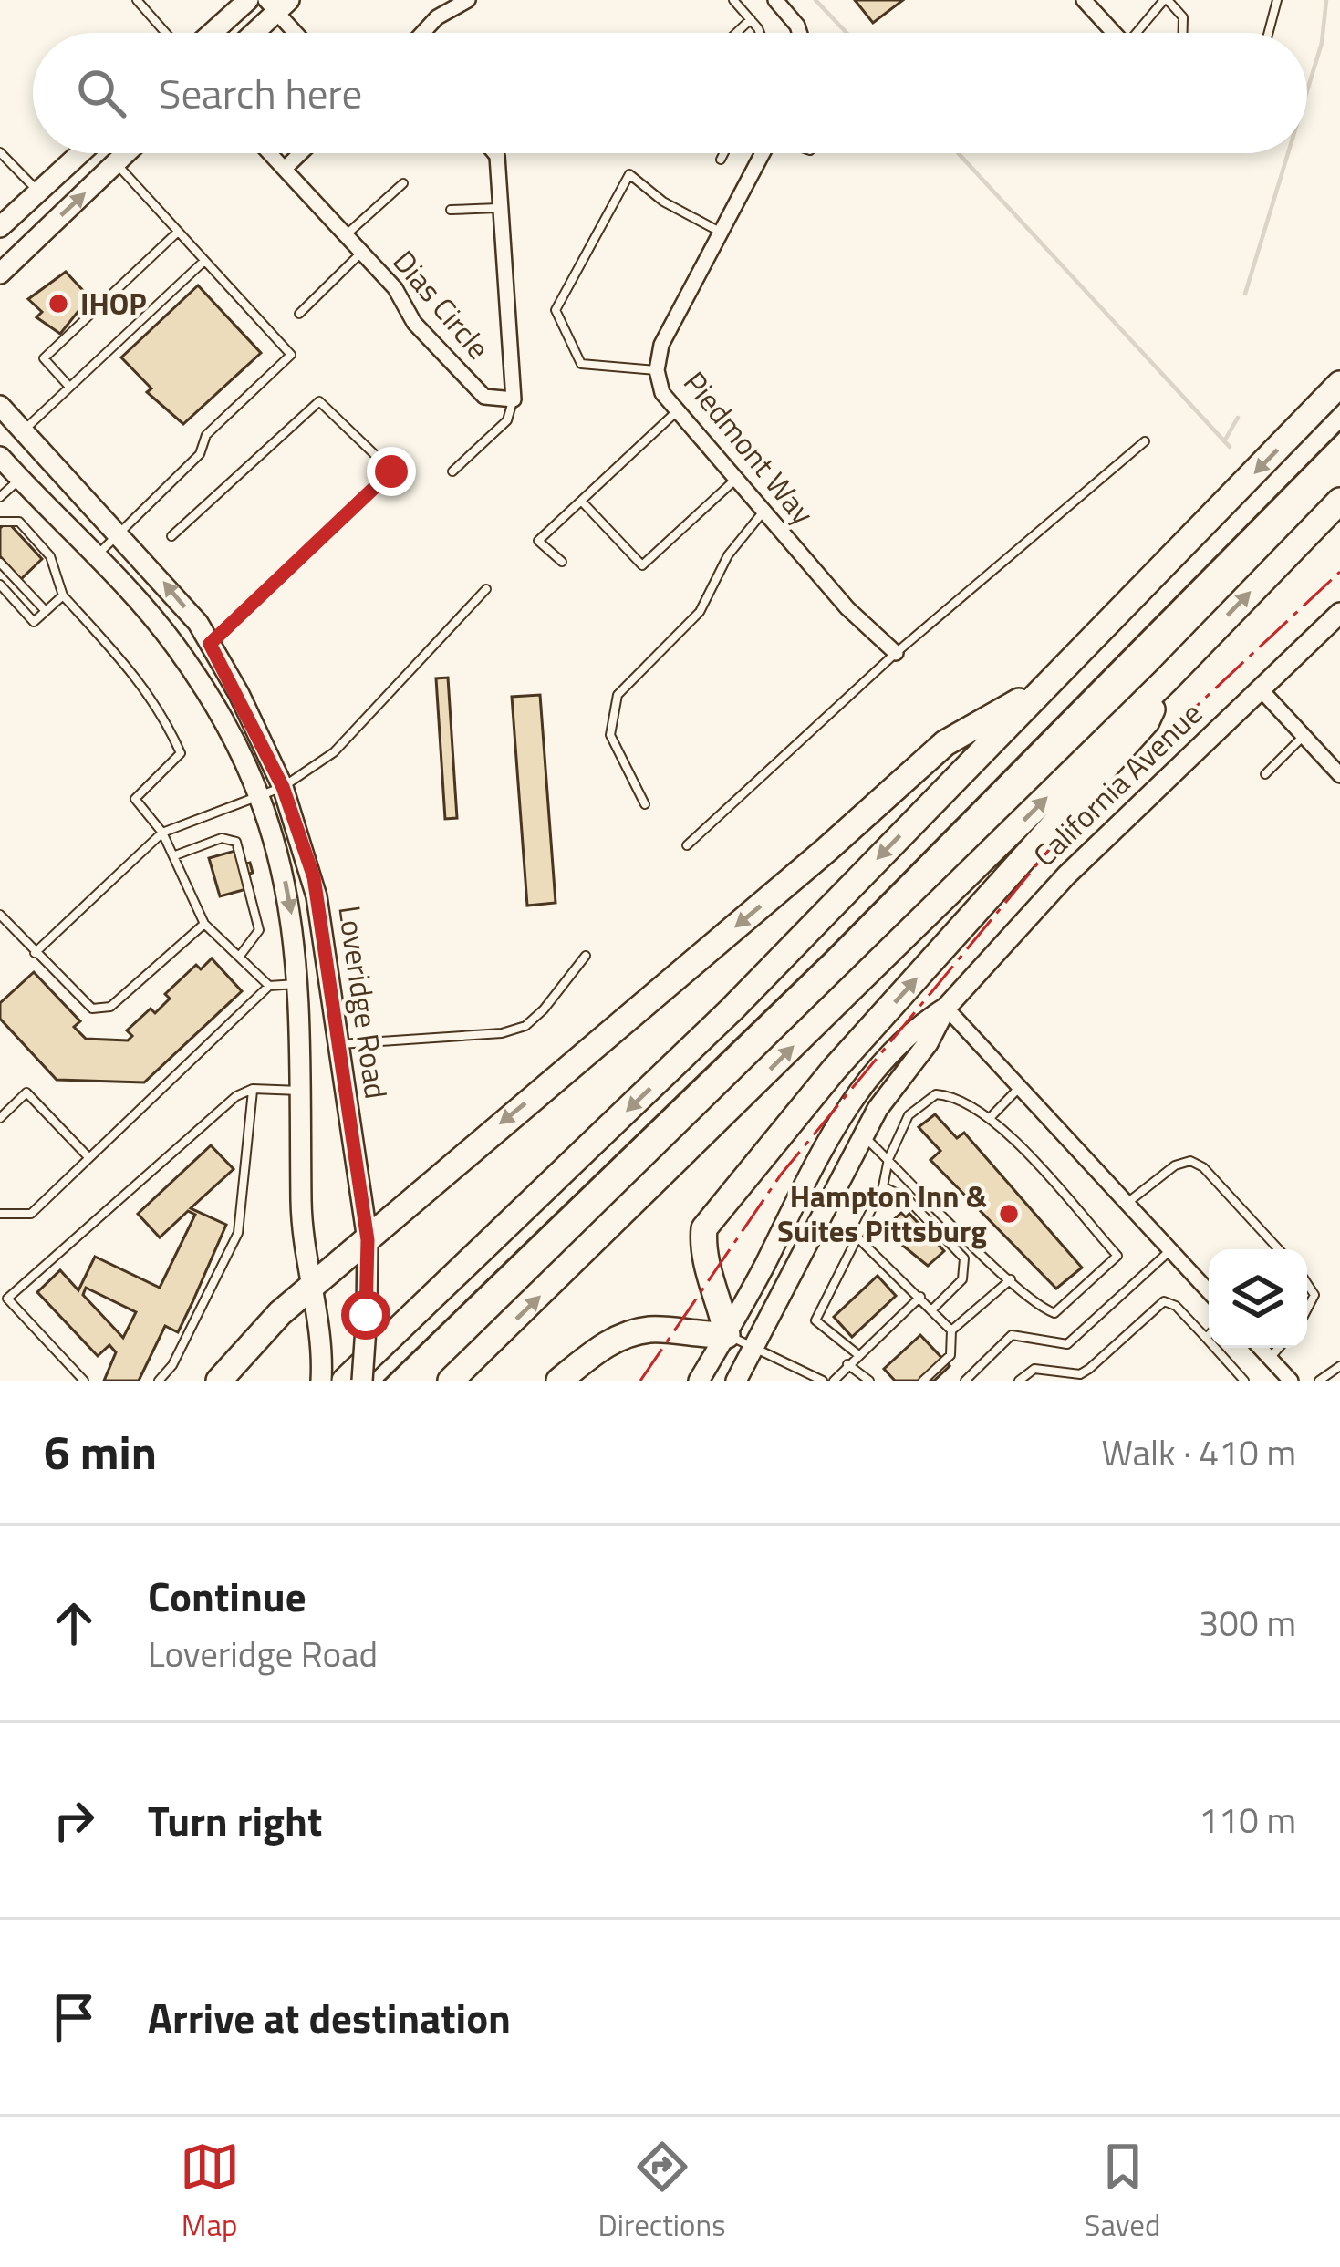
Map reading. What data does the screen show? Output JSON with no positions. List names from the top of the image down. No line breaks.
{"streets":{"main road":["California Avenue","Loveridge Road"],"street":["Dias Circle","Piedmont Way"]},"places":["IHOP","Hampton Inn & Suites Pittsburg"],"page":{"search":"Search here","heading":["6 min","Walk · 410 m"],"list":[["Continue","Loveridge Road","300 m"],["Turn right","110 m"],"Arrive at destination"],"nav":["Map","Directions","Saved"]}}
